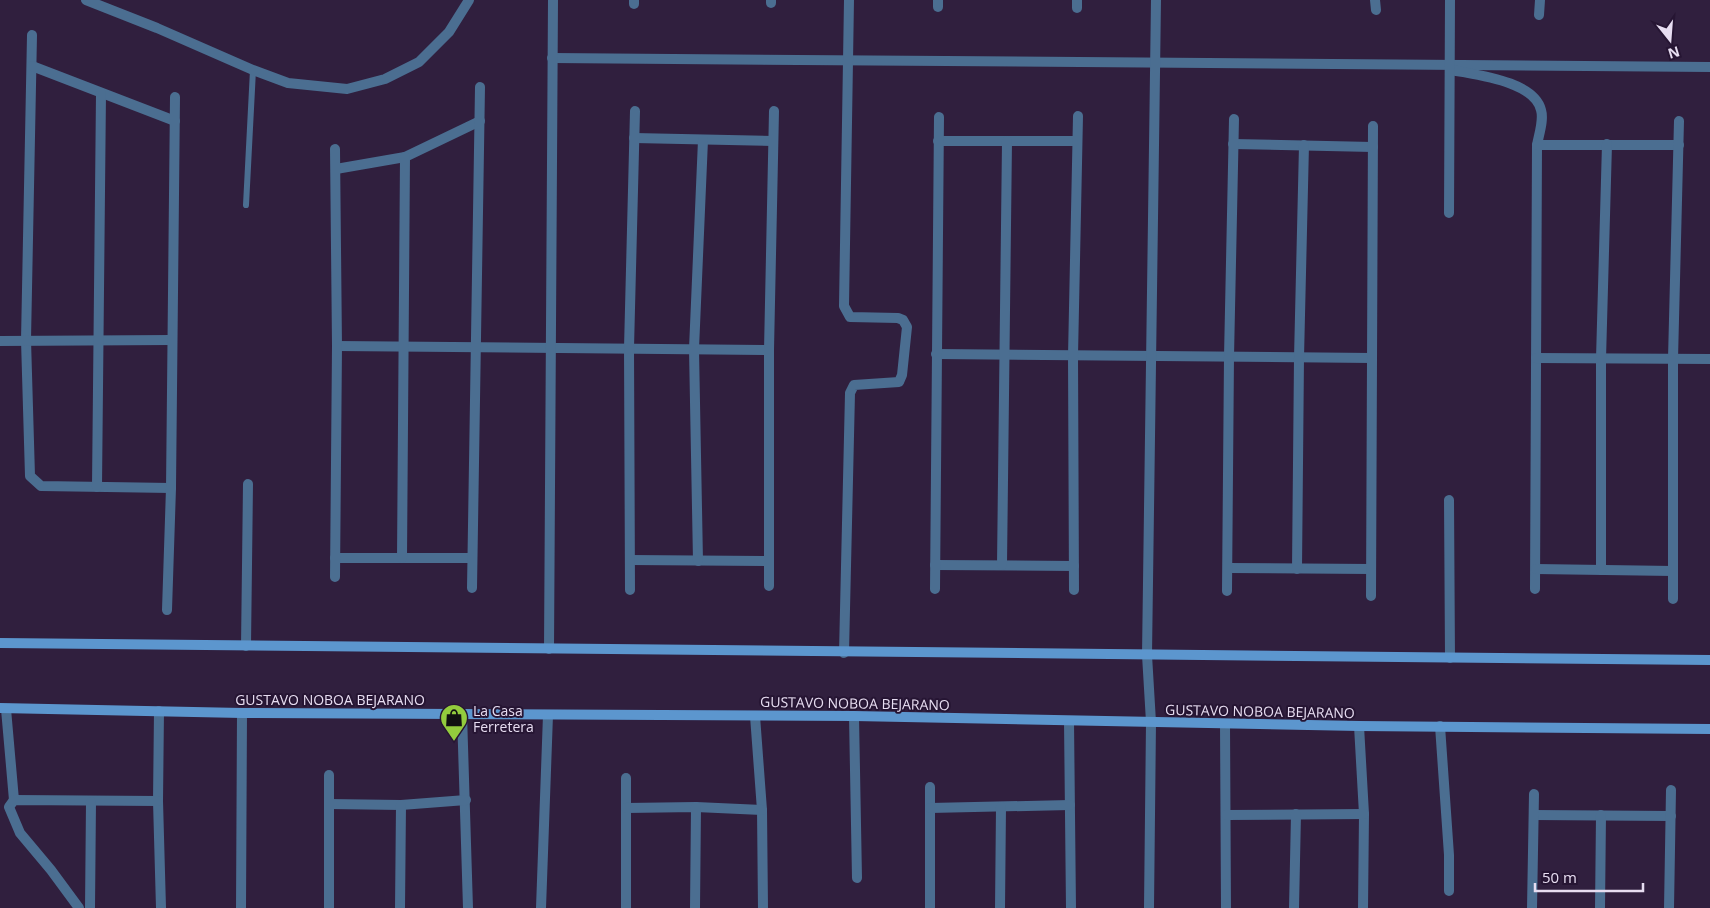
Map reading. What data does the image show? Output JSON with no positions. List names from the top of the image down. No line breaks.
{"streets":{"street":["GUSTAVO NOBOA BEJARANO"]},"places":{"shop":["La Casa Ferretera"]},"scale_bar":"50 m","north":"bottom"}
